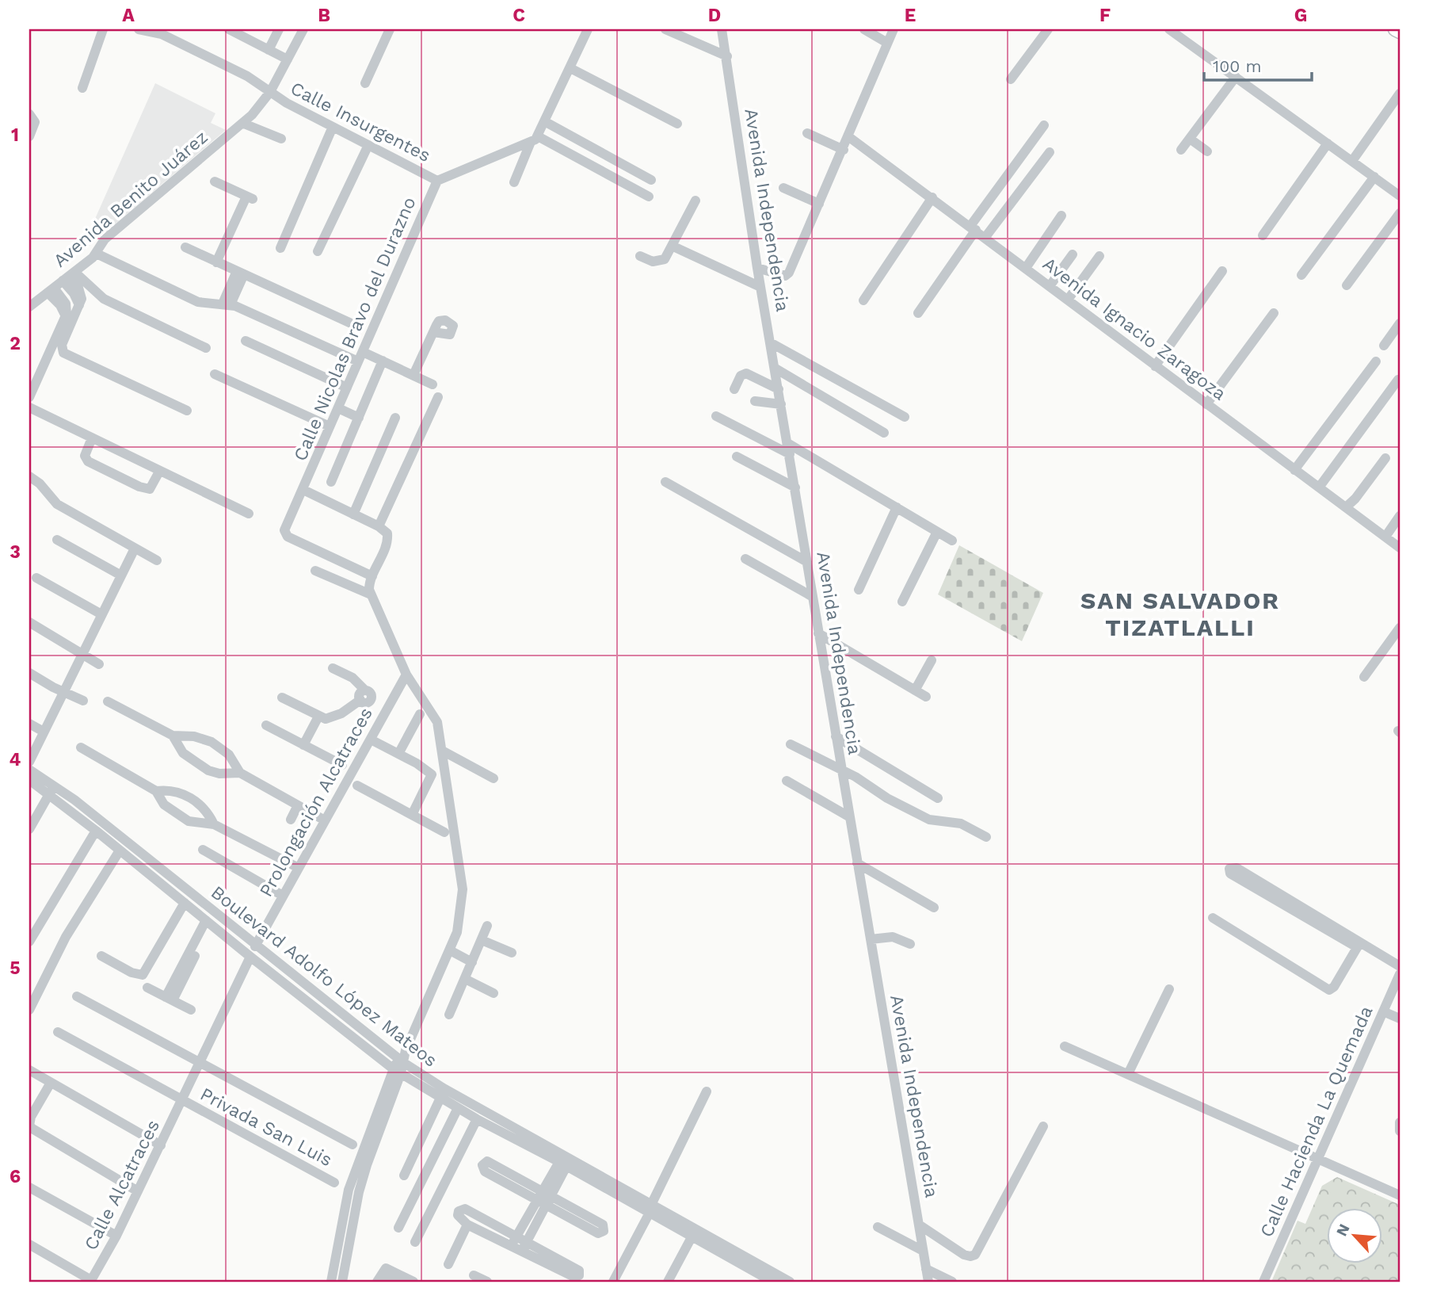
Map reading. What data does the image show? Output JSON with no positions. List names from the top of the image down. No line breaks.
{"streets":{"street":["Calle Insurgentes","Avenida Benito Juárez","Avenida Independencia","Calle Nicolas Bravo del Durazno","Avenida Ignacio Zaragoza","Prolongación Alcatraces","Boulevard Adolfo López Mateos","Calle Hacienda La Quemada","Privada San Luis","Calle Alcatraces"]},"crossings":[["Calle Insurgentes","Avenida Benito Juárez"],["Calle Insurgentes","Calle Nicolas Bravo del Durazno"],["Prolongación Alcatraces","Boulevard Adolfo López Mateos"],["Boulevard Adolfo López Mateos","Calle Alcatraces"],["Privada San Luis","Calle Alcatraces"]],"districts":["SAN SALVADOR TIZATLALLI"],"scale_bar":"100 m","north":"top left","grid":{"columns":["A","B","C","D","E","F","G"],"rows":["1","2","3","4","5","6"]}}
